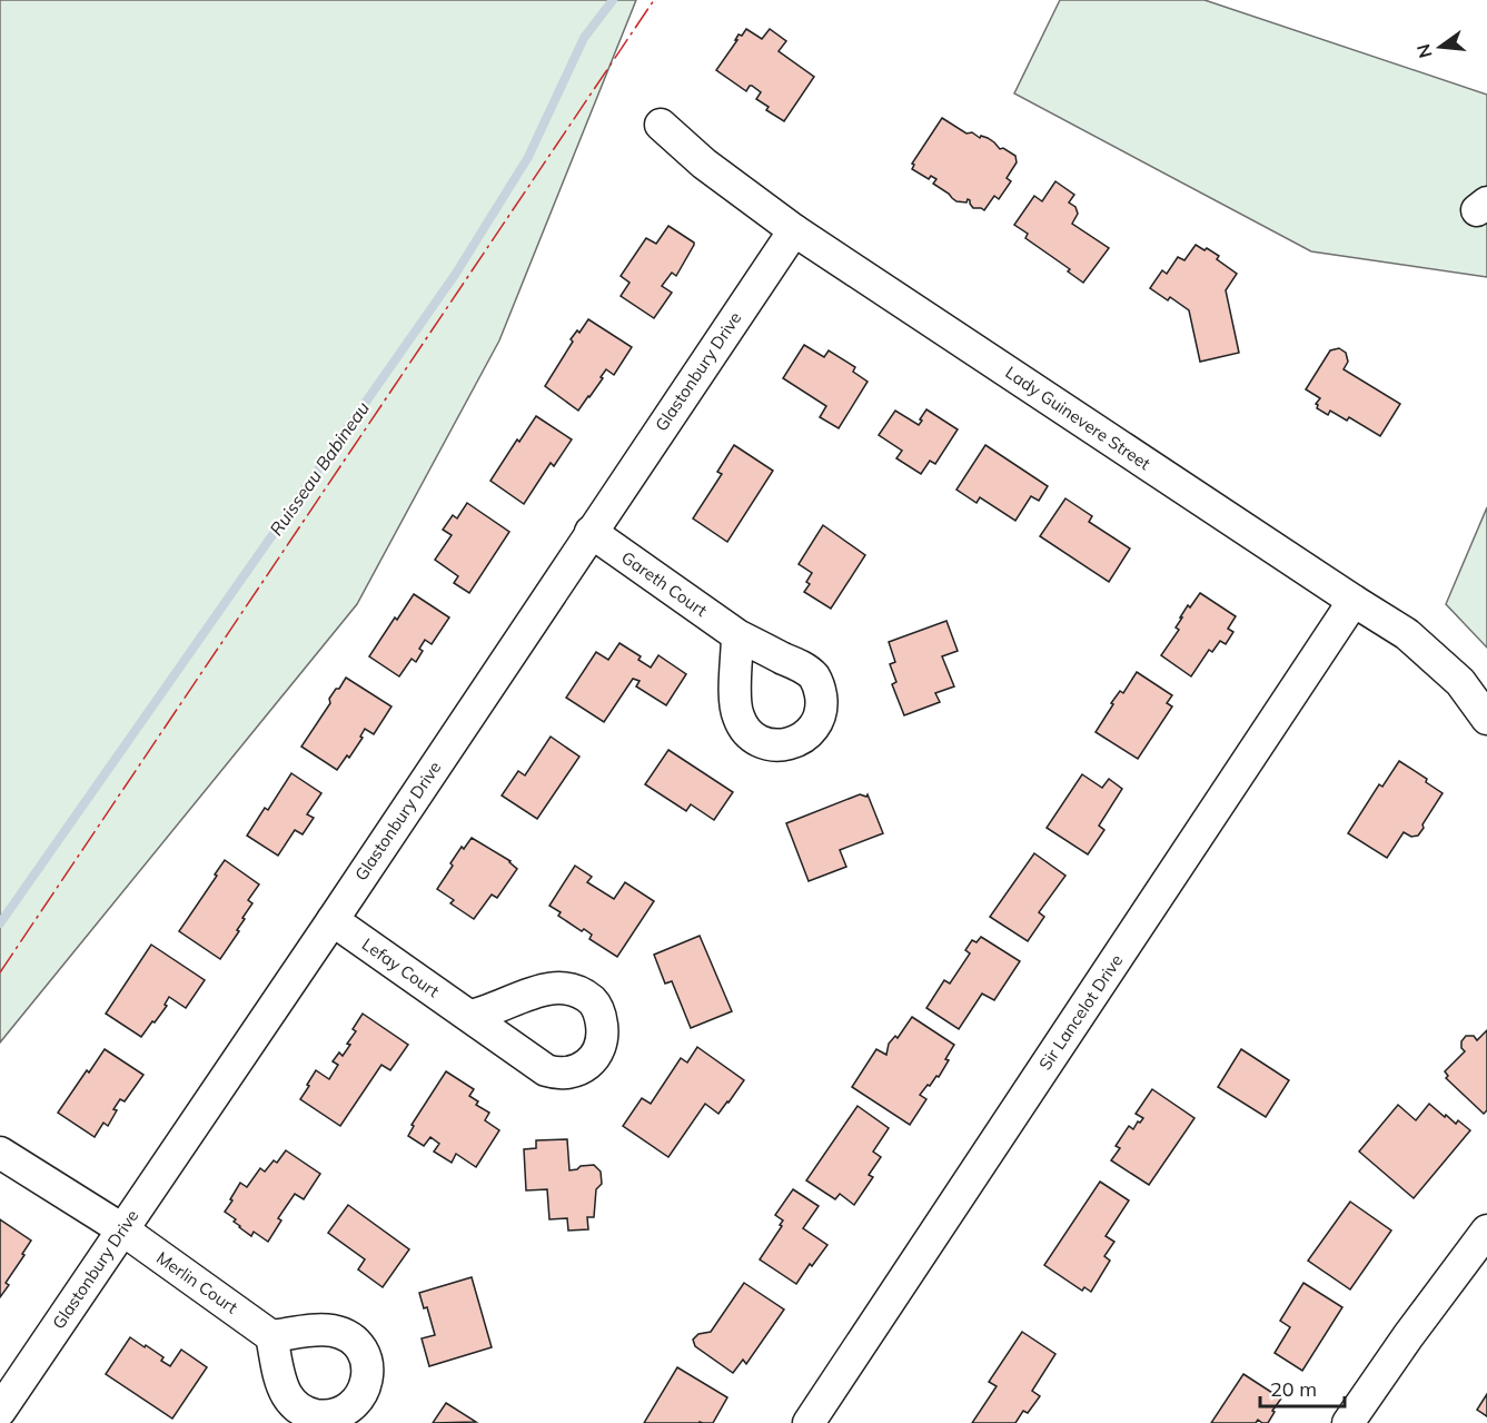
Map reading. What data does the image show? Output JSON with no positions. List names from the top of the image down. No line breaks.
{"streets":{"street":["Glastonbury Drive","Lady Guinevere Street","Gareth Court","Lefay Court","Sir Lancelot Drive","Merlin Court"]},"crossings":[["Glastonbury Drive","Lady Guinevere Street"],["Glastonbury Drive","Gareth Court"],["Glastonbury Drive","Lefay Court"],["Glastonbury Drive","Merlin Court"],["Lady Guinevere Street","Sir Lancelot Drive"]],"water":["Ruisseau Babineau"],"scale_bar":"20 m","north":"left"}
